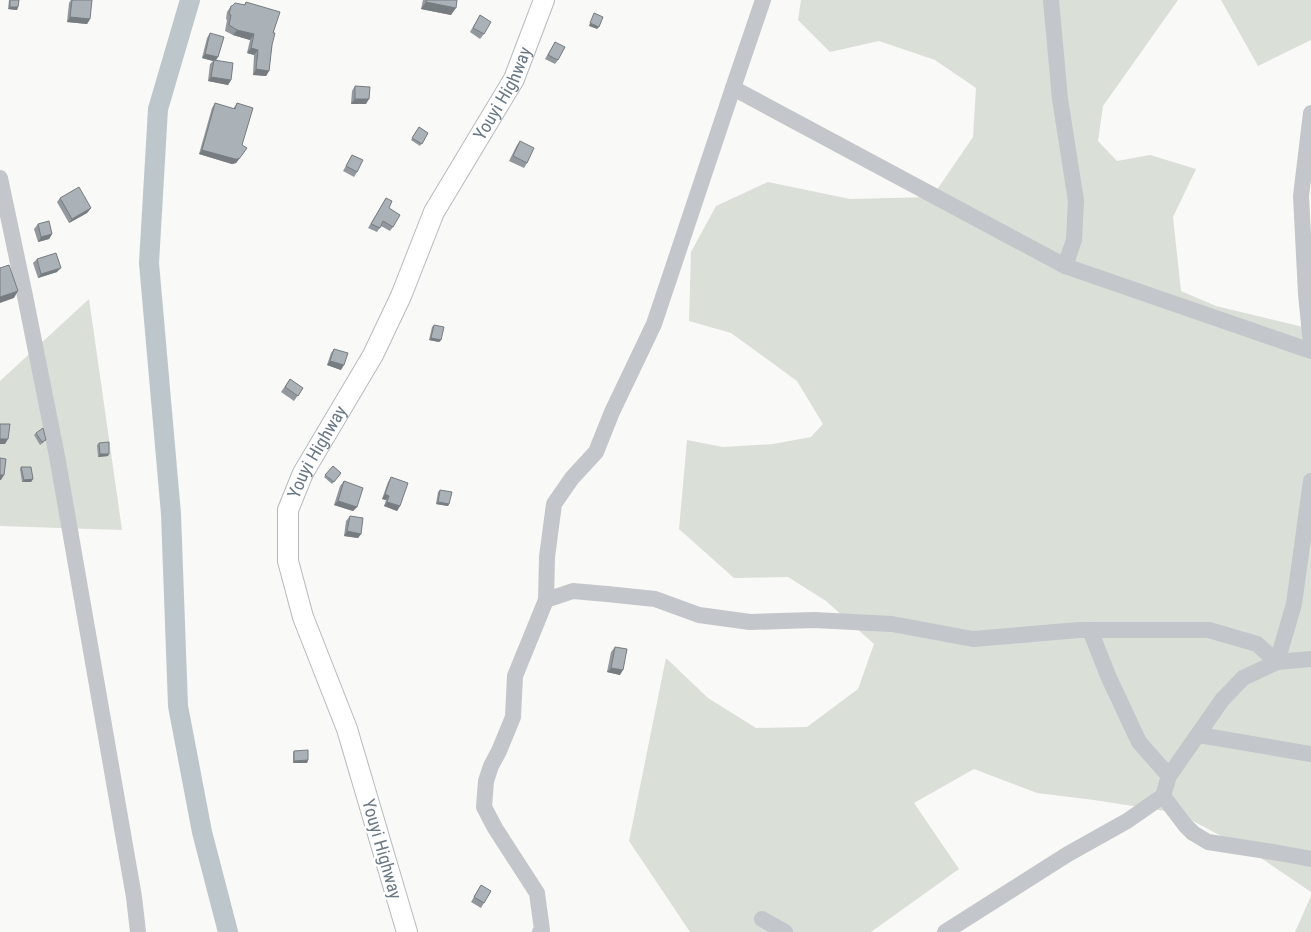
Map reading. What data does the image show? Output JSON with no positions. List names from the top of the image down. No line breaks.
{"streets":{"main road":["Youyi Highway"]}}
